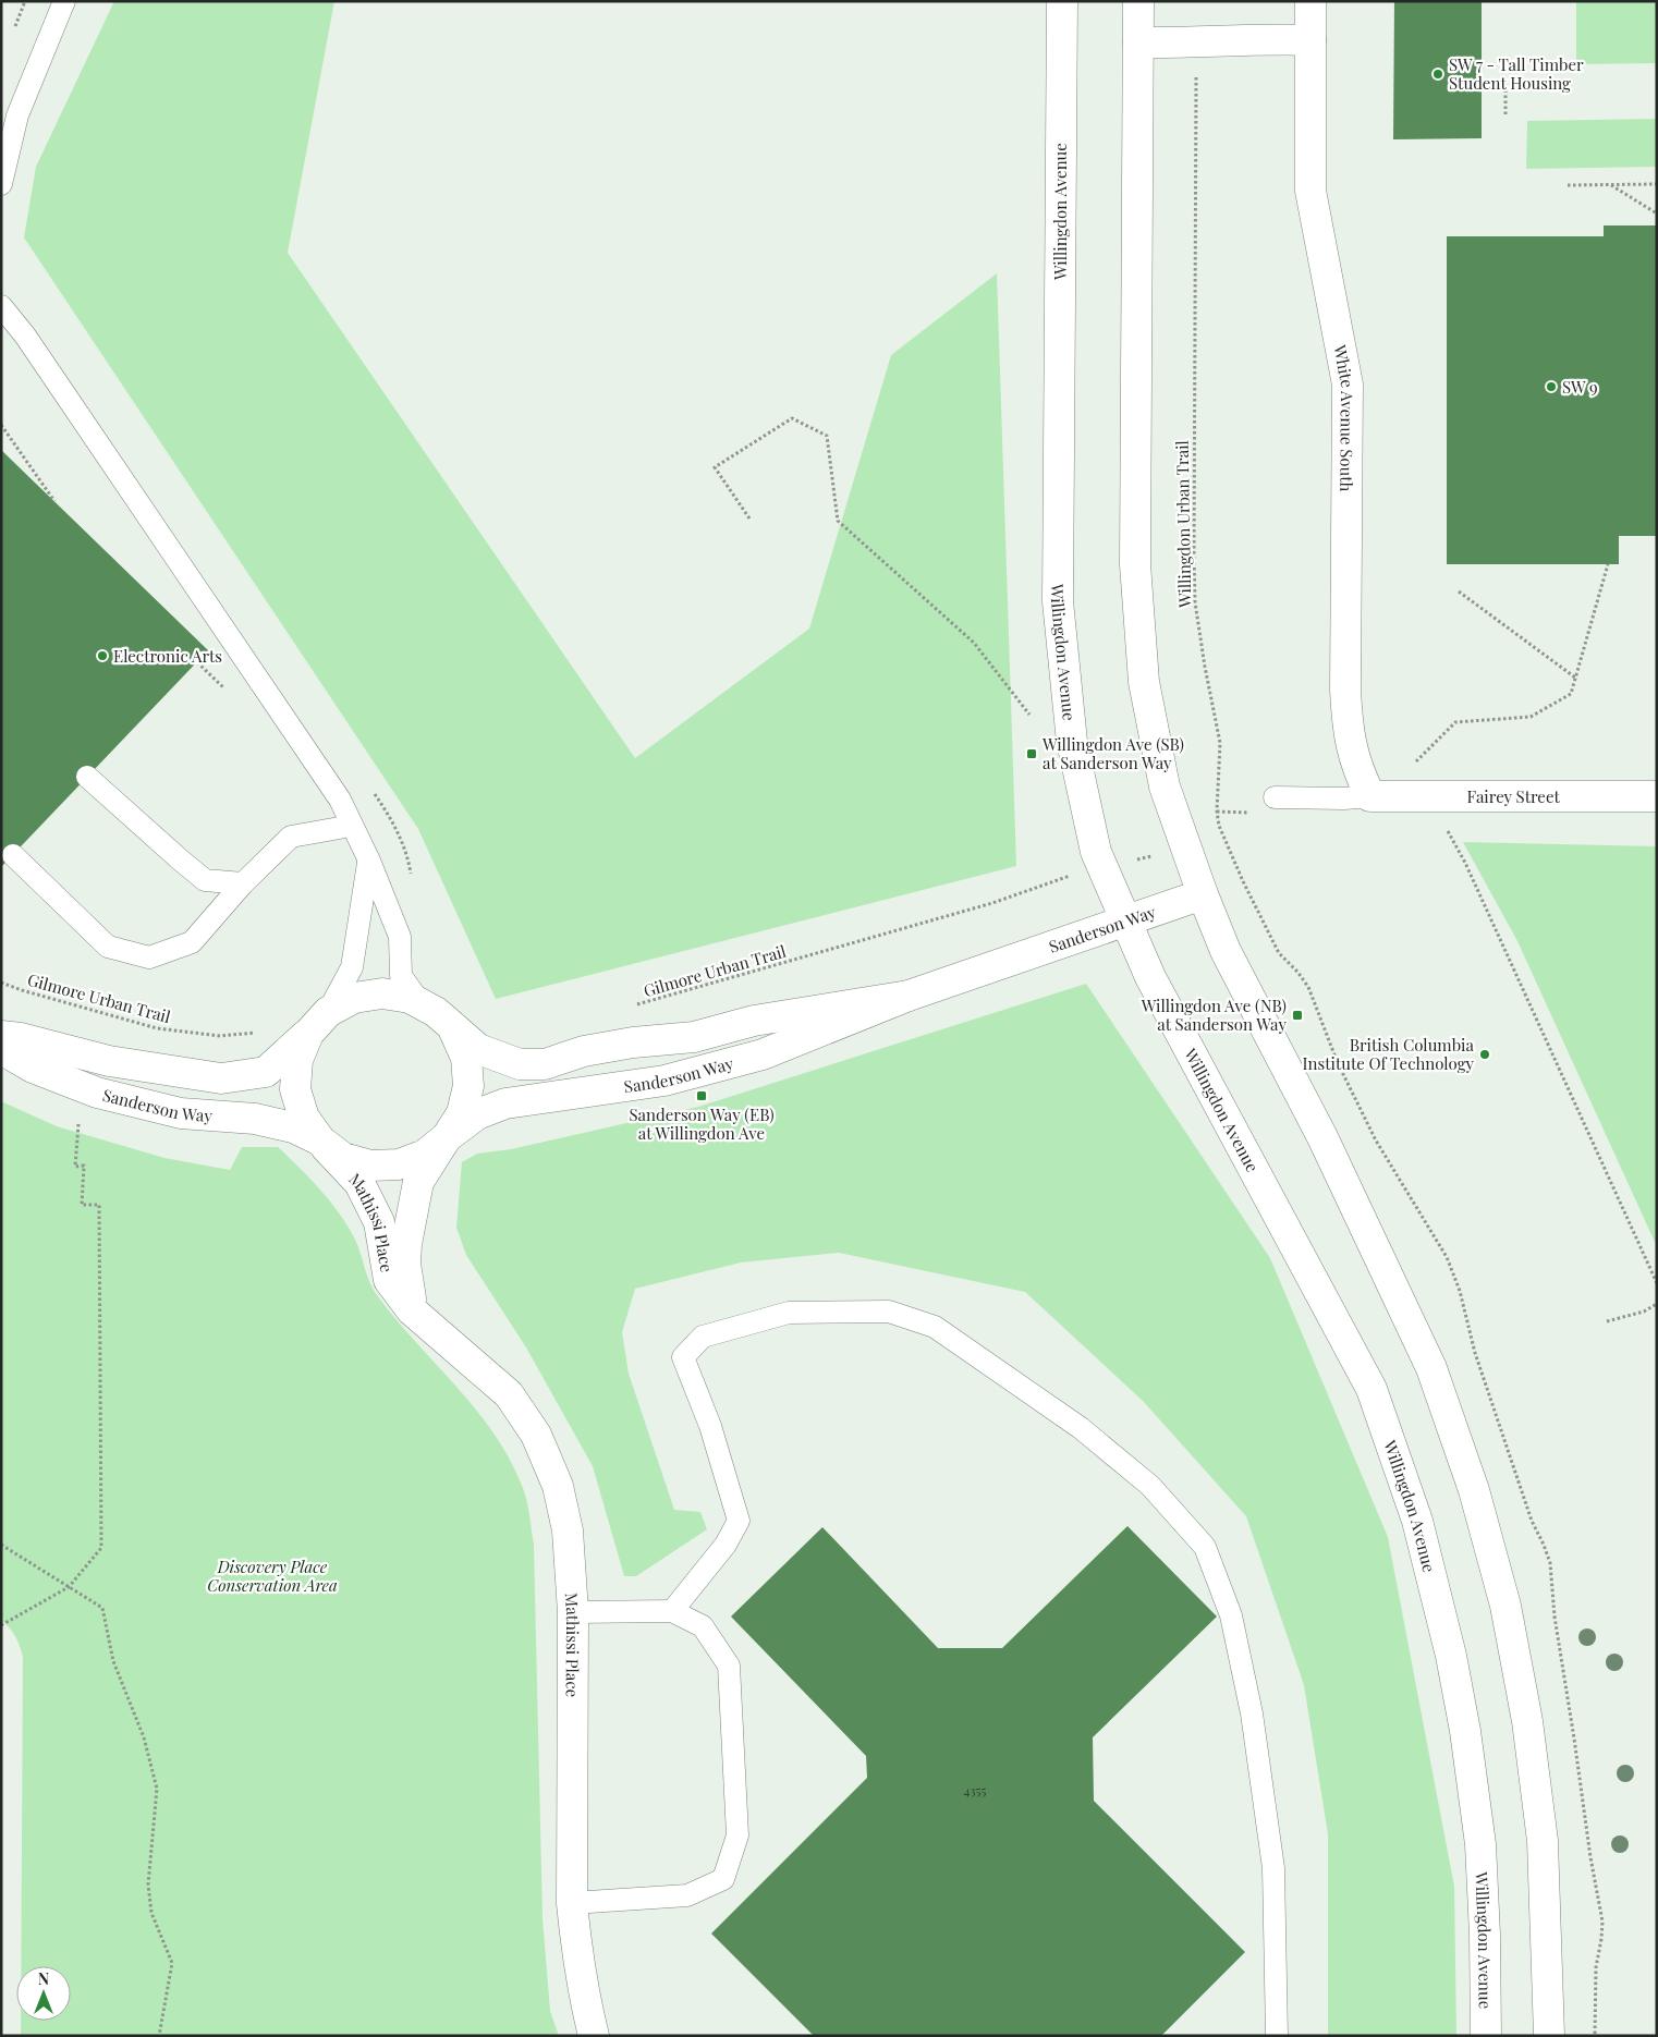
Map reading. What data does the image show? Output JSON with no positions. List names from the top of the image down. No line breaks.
{"streets":{"street":["Willingdon Avenue","White Avenue South","Fairey Street","Sanderson Way","Mathissi Place"],"path":["Willingdon Urban Trail","Gilmore Urban Trail"]},"crossings":[["Willingdon Avenue","Sanderson Way"],["White Avenue South","Fairey Street"],["Sanderson Way","Mathissi Place"]],"parks":["Discovery Place Conservation Area"],"places":{"other":["SW 7 - Tall Timber Student Housing","SW 9","Electronic Arts","British Columbia Institute Of Technology"],"transit":["Willingdon Ave (SB) at Sanderson Way","Willingdon Ave (NB) at Sanderson Way","Sanderson Way (EB) at Willingdon Ave"]},"house_numbers":["4355"],"north":"top"}
